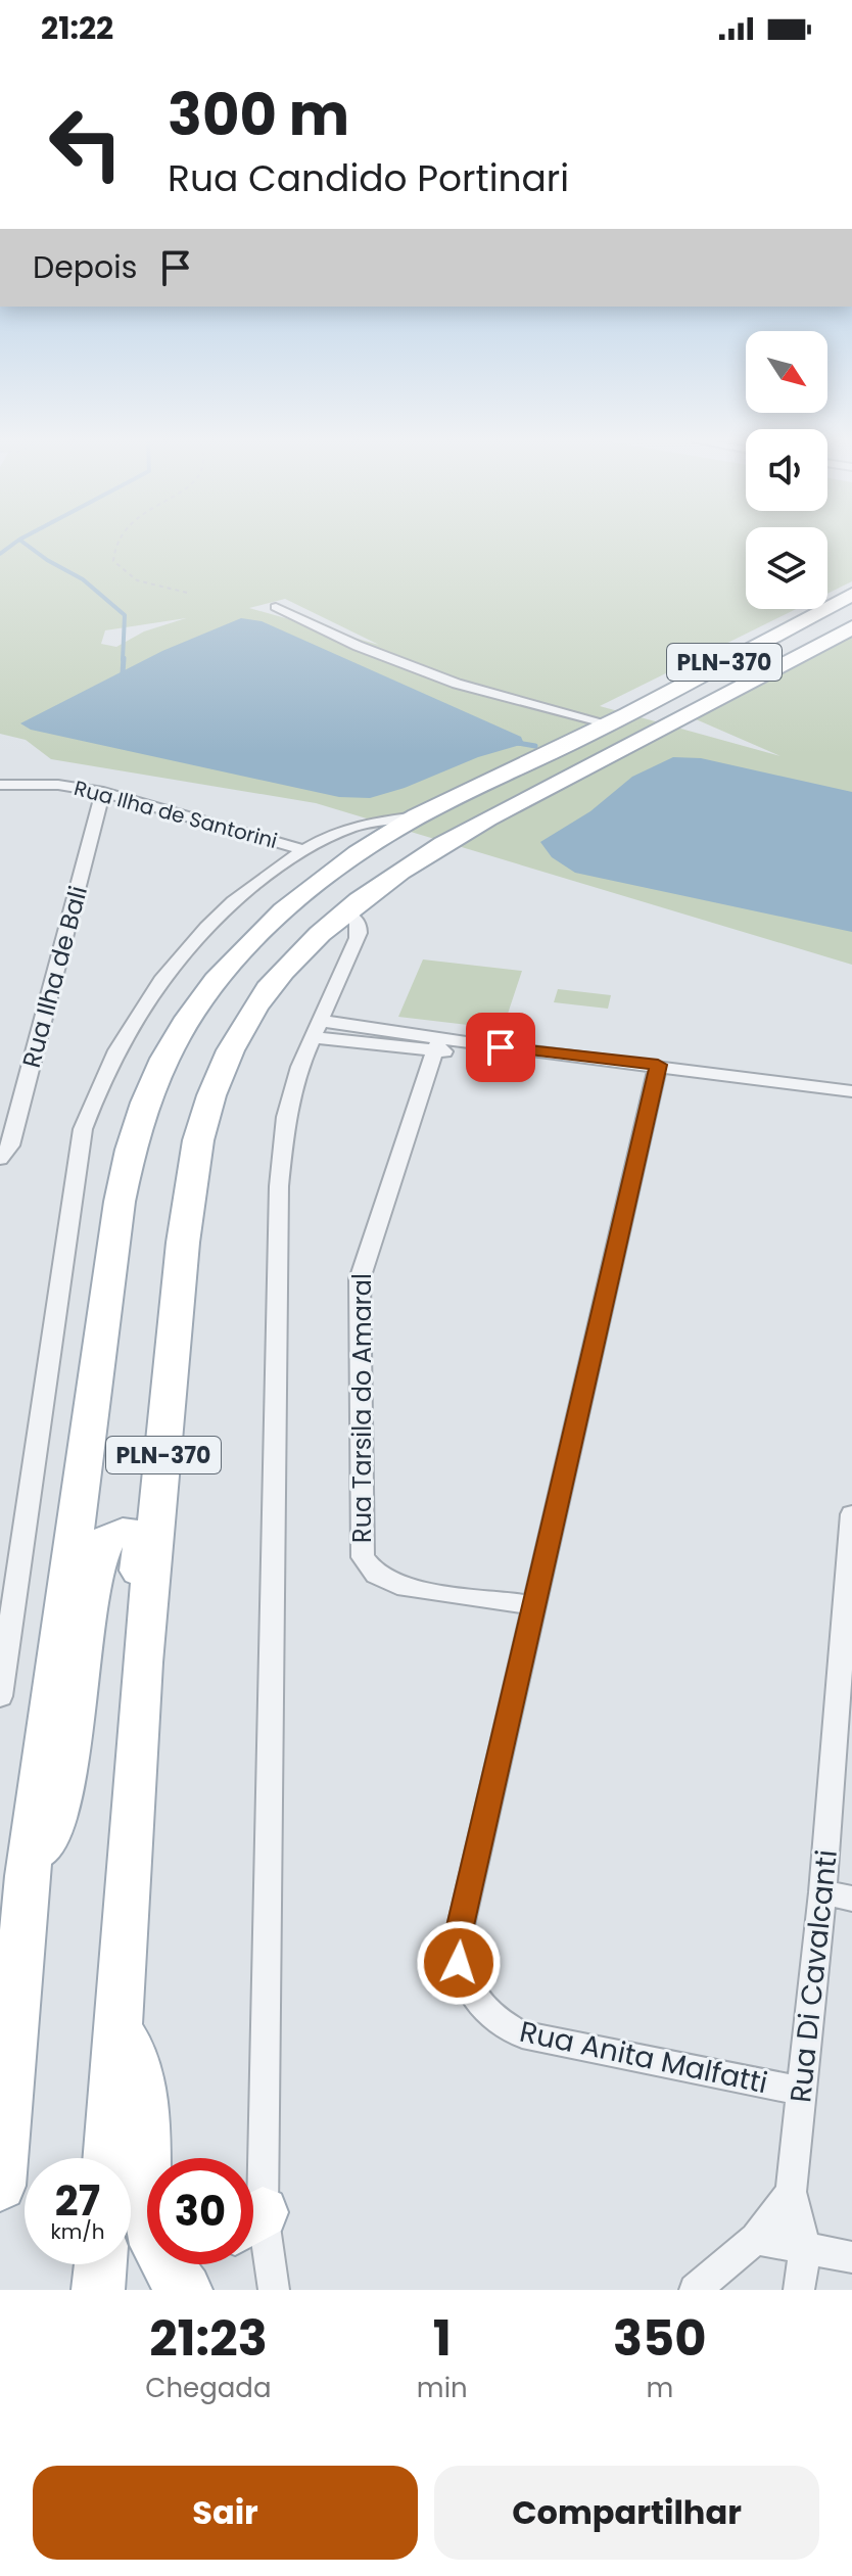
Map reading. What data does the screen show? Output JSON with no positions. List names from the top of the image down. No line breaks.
{"streets":{"main road":["PLN-370"],"street":["Rua Ilha de Santorini","Rua Ilha de Bali","Rua Tarsila do Amaral","Rua Di Cavalcanti","Rua Anita Malfatti"]},"crossings":[["Rua Ilha de Santorini","Rua Ilha de Bali"],["Rua Tarsila do Amaral","Rua Anita Malfatti"],["Rua Di Cavalcanti","Rua Anita Malfatti"]],"north":"bottom right","page":{"status":"21:22","turn":["300 m","Rua Candido Portinari"],"then":"Depois","speed":"27 km/h","limit":"30","eta":["21:23","Chegada","1","min","350","m"],"buttons":["Sair","Compartilhar"]}}
